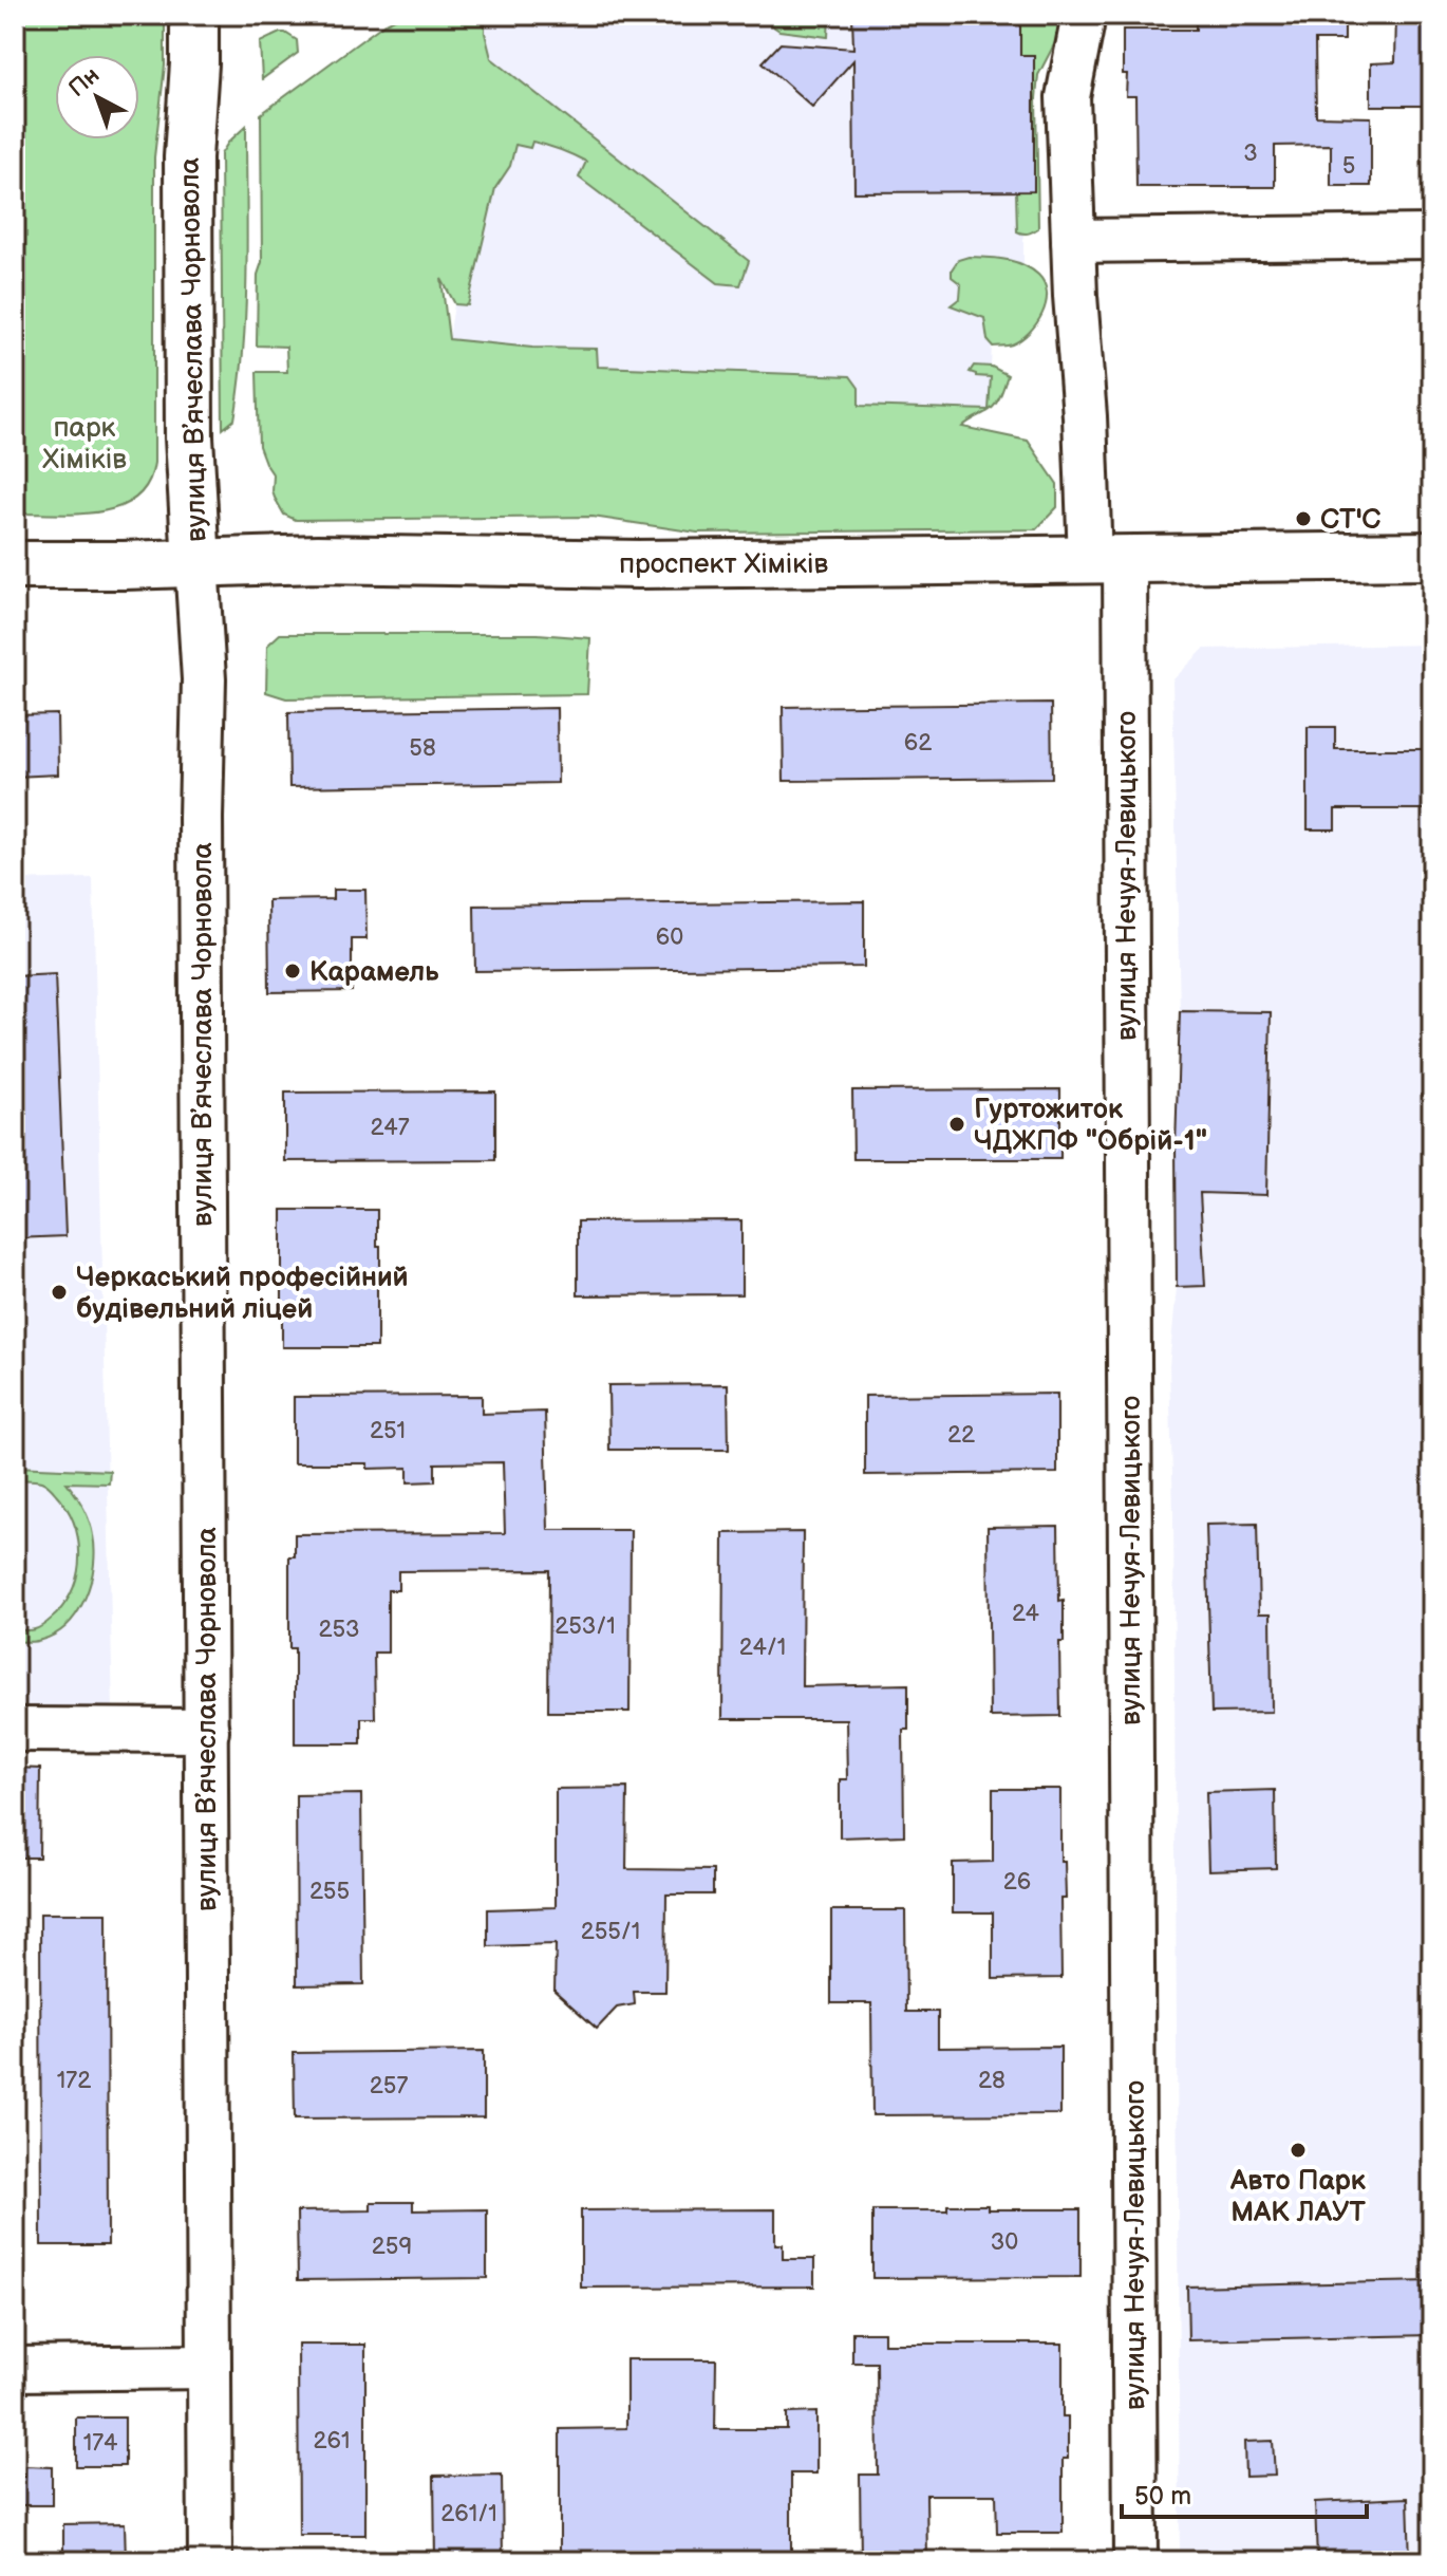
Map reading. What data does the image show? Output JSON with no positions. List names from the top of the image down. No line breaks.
{"streets":{"main road":["вулиця Вʼячеслава Чорновола","проспект Хіміків"],"street":["вулиця Нечуя-Левицького"]},"crossings":[["вулиця Вʼячеслава Чорновола","проспект Хіміків"],["проспект Хіміків","вулиця Нечуя-Левицького"]],"parks":["парк Хіміків"],"places":["СТ'С","Карамель","Гуртожиток ЧДЖПФ \"Обрій-1\"","Черкаський професійний будівельний ліцей","Авто Парк МАК ЛАУТ"],"house_numbers":["3","5","62","58","60","247","251","22","24","253/1","253","24/1","26","255","255/1","172","28","257","30","259","261","174","261/1"],"scale_bar":"50 m","north":"top left"}
